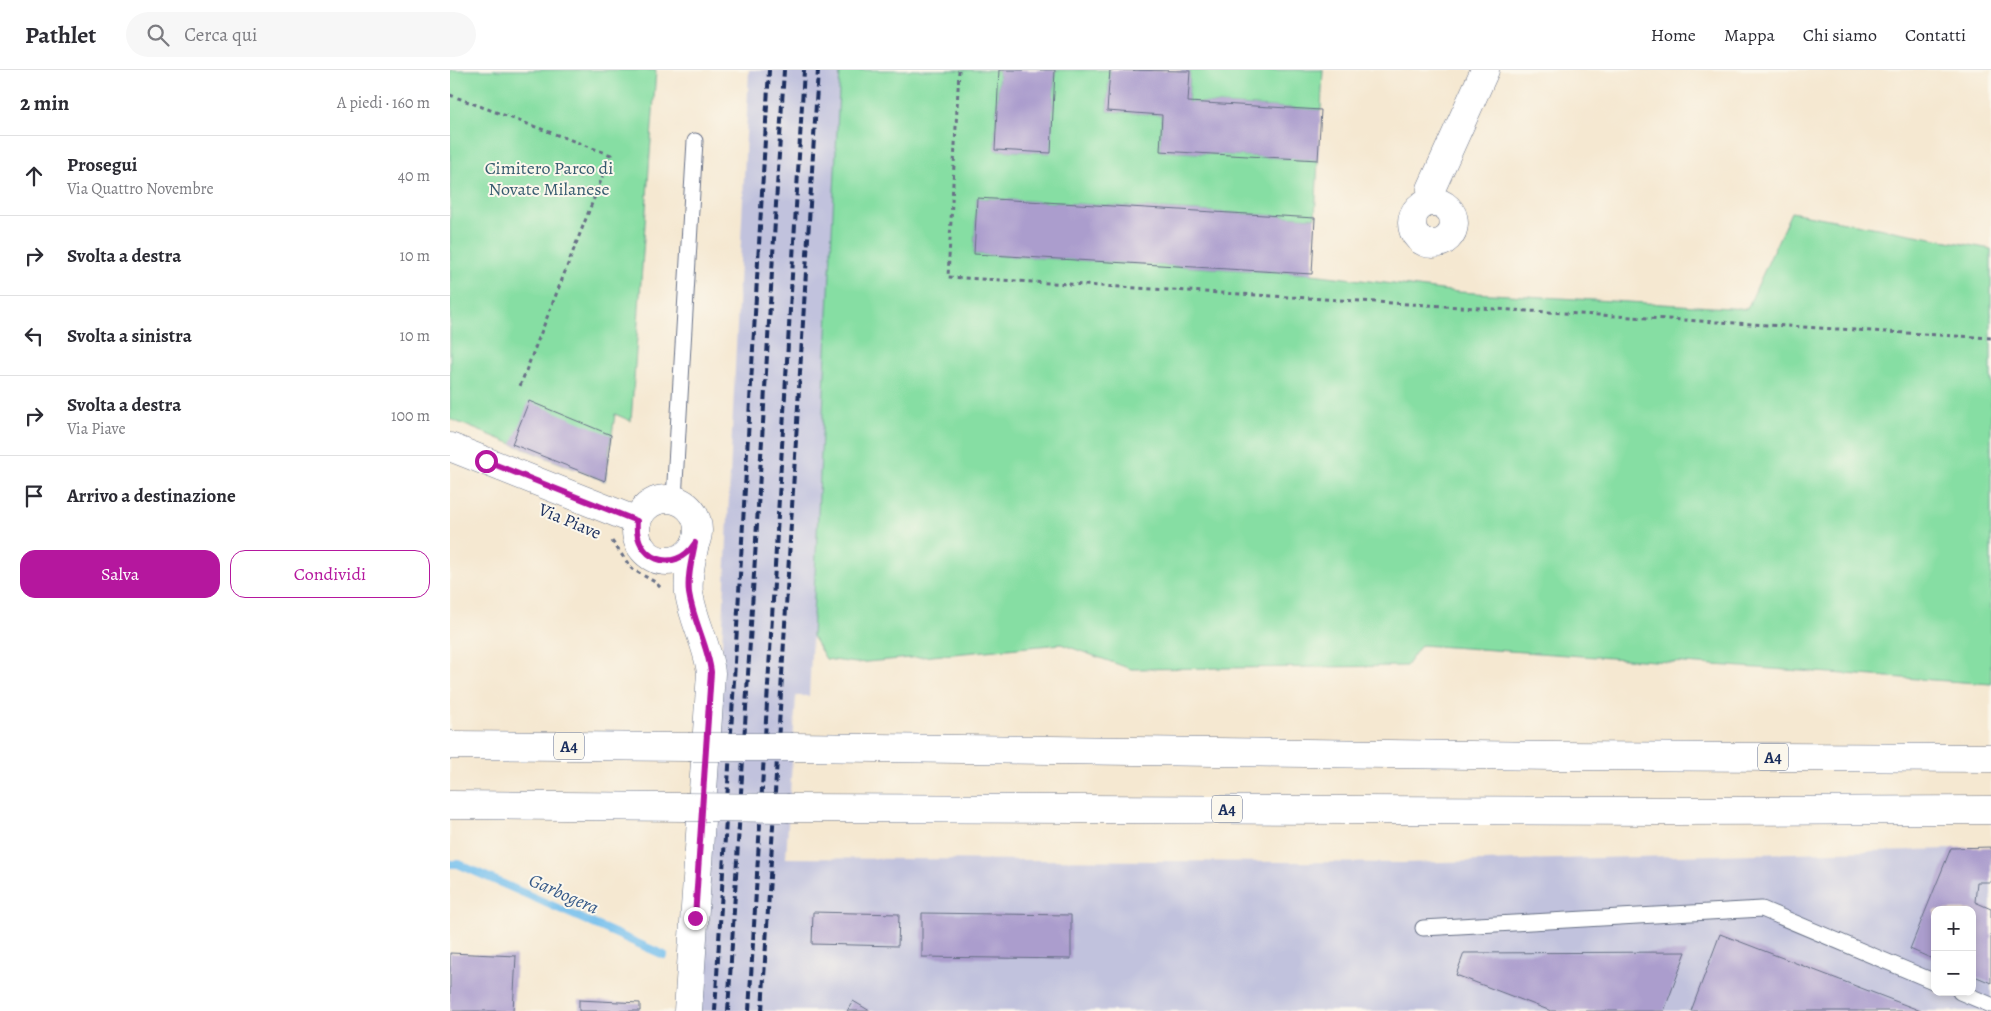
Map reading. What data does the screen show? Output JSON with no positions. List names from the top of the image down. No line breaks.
{"streets":{"main road":["A4"],"path":["Via Piave"]},"water":["Garbogera"],"parks":["Cimitero Parco di Novate Milanese"],"page":{"header":"Pathlet","search":"Cerca qui","nav":["Home","Mappa","Chi siamo","Contatti"],"heading":["2 min","A piedi · 160 m"],"list":[["Prosegui","Via Quattro Novembre","40 m"],["Svolta a destra","10 m"],["Svolta a sinistra","10 m"],["Svolta a destra","Via Piave","100 m"],"Arrivo a destinazione"],"buttons":["Salva","Condividi"],"map_buttons":["+","−"]}}
